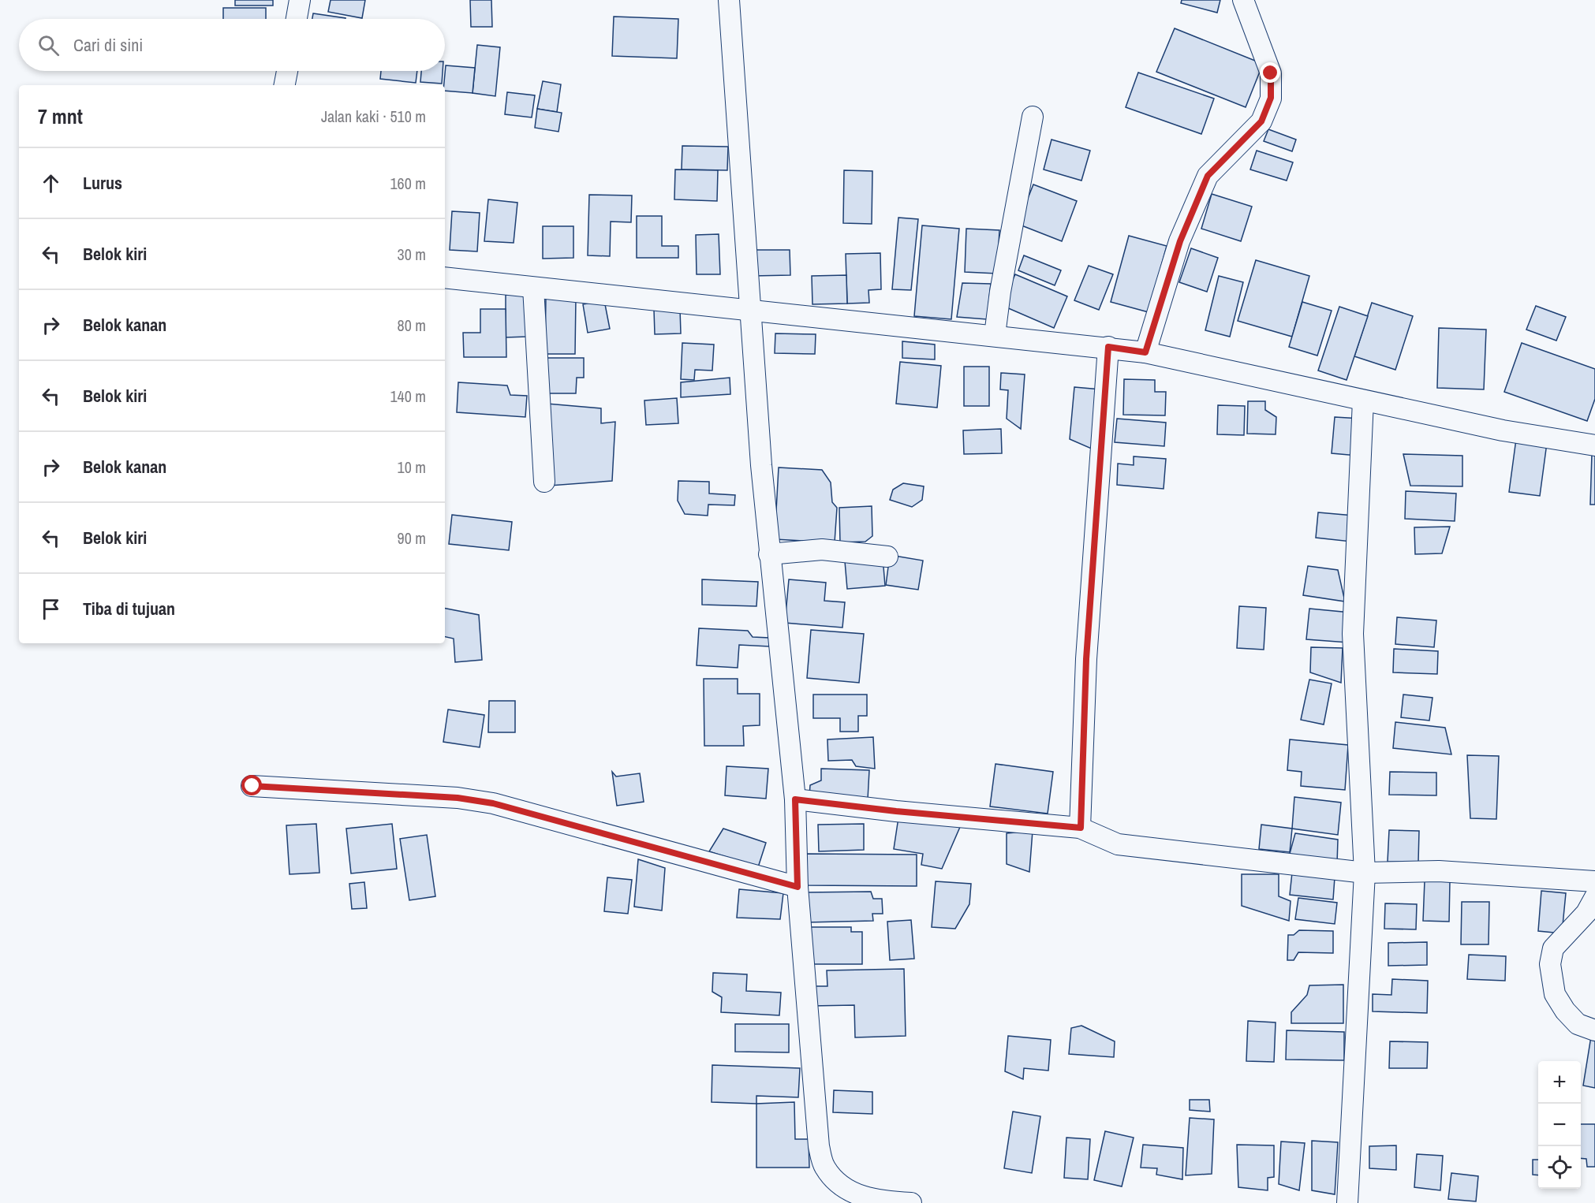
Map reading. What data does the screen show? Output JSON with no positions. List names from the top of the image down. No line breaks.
{"page":{"search":"Cari di sini","heading":["7 mnt","Jalan kaki · 510 m"],"list":[["Lurus","160 m"],["Belok kiri","30 m"],["Belok kanan","80 m"],["Belok kiri","140 m"],["Belok kanan","10 m"],["Belok kiri","90 m"],"Tiba di tujuan"],"map_buttons":["+","−"]}}
